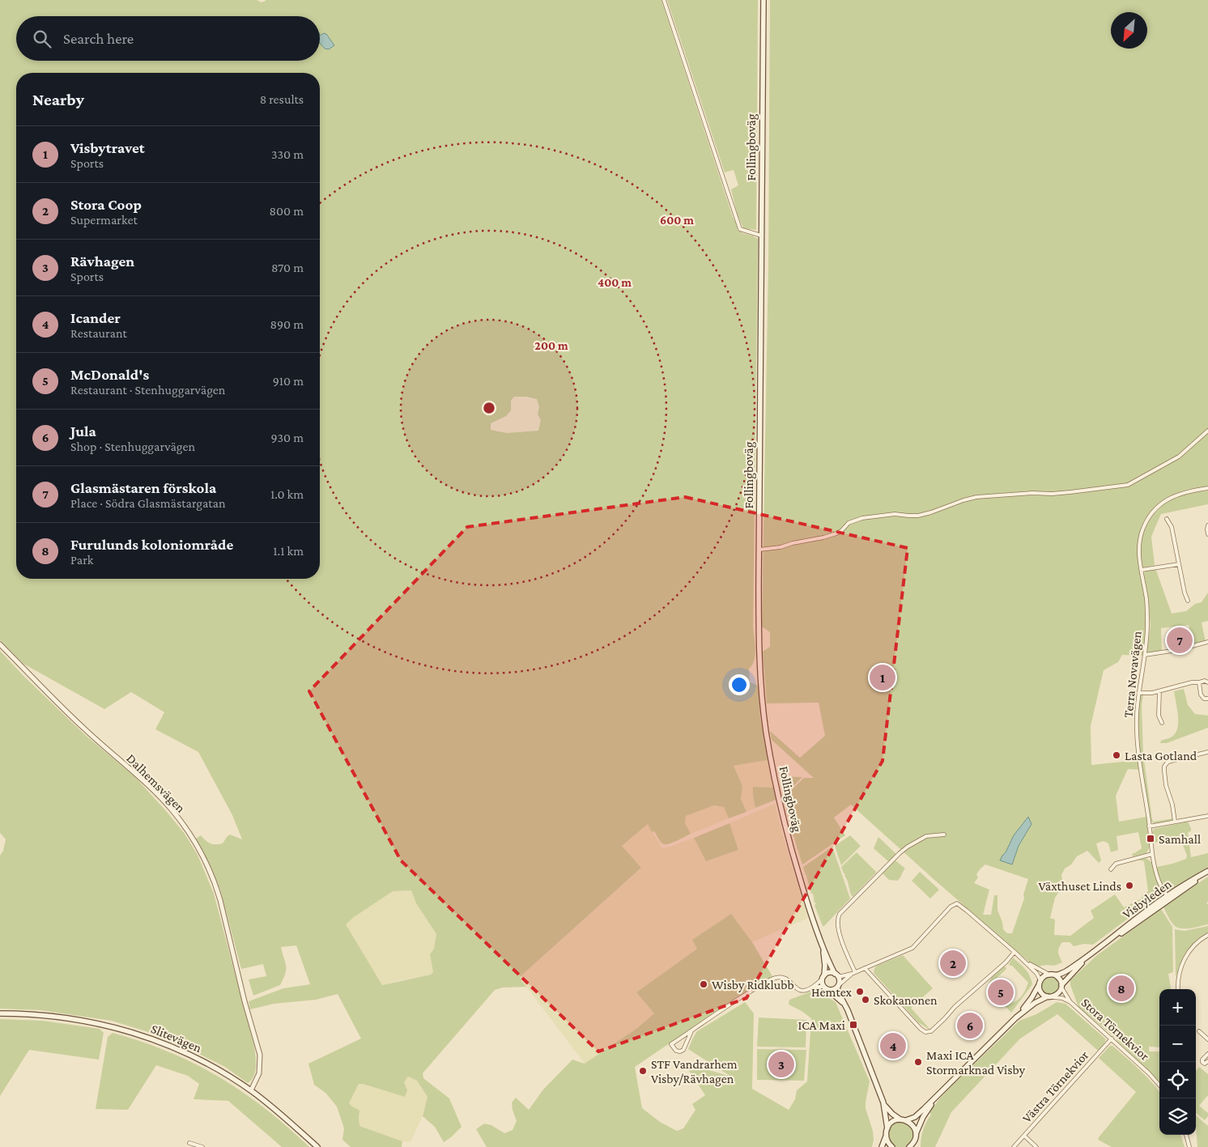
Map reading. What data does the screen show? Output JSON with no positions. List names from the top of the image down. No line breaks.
{"streets":{"main road":["Follingboväg","Visbyleden","Slitevägen"],"street":["Terra Novavägen","Dalhemsvägen","Stora Törnekvior","Västra Törnekvior"]},"crossings":[["Terra Novavägen","Visbyleden"],["Dalhemsvägen","Slitevägen"],["Stora Törnekvior","Västra Törnekvior"]],"places":{"other":["Lasta Gotland","Växthuset Linds","Wisby Ridklubb","Hemtex","Skokanonen","Maxi ICA Stormarknad Visby","STF Vandrarhem Visby/Rävhagen"],"transit":["Samhall","ICA Maxi"]},"north":"bottom left","page":{"search":"Search here","heading":["Nearby","8 results"],"list":[{"mark":"1","name":"Visbytravet","note":"Sports","value":"330 m"},{"mark":"2","name":"Stora Coop","note":"Supermarket","value":"800 m"},{"mark":"3","name":"Rävhagen","note":"Sports","value":"870 m"},{"mark":"4","name":"Icander","note":"Restaurant","value":"890 m"},{"mark":"5","name":"McDonald's","note":"Restaurant · Stenhuggarvägen","value":"910 m"},{"mark":"6","name":"Jula","note":"Shop · Stenhuggarvägen","value":"930 m"},{"mark":"7","name":"Glasmästaren förskola","note":"Place · Södra Glasmästargatan","value":"1.0 km"},{"mark":"8","name":"Furulunds koloniområde","note":"Park","value":"1.1 km"}],"pins":["7","1","2","8","5","6","4","3"],"map_buttons":["+","−"]},"rings":["600 m","400 m","200 m"]}
